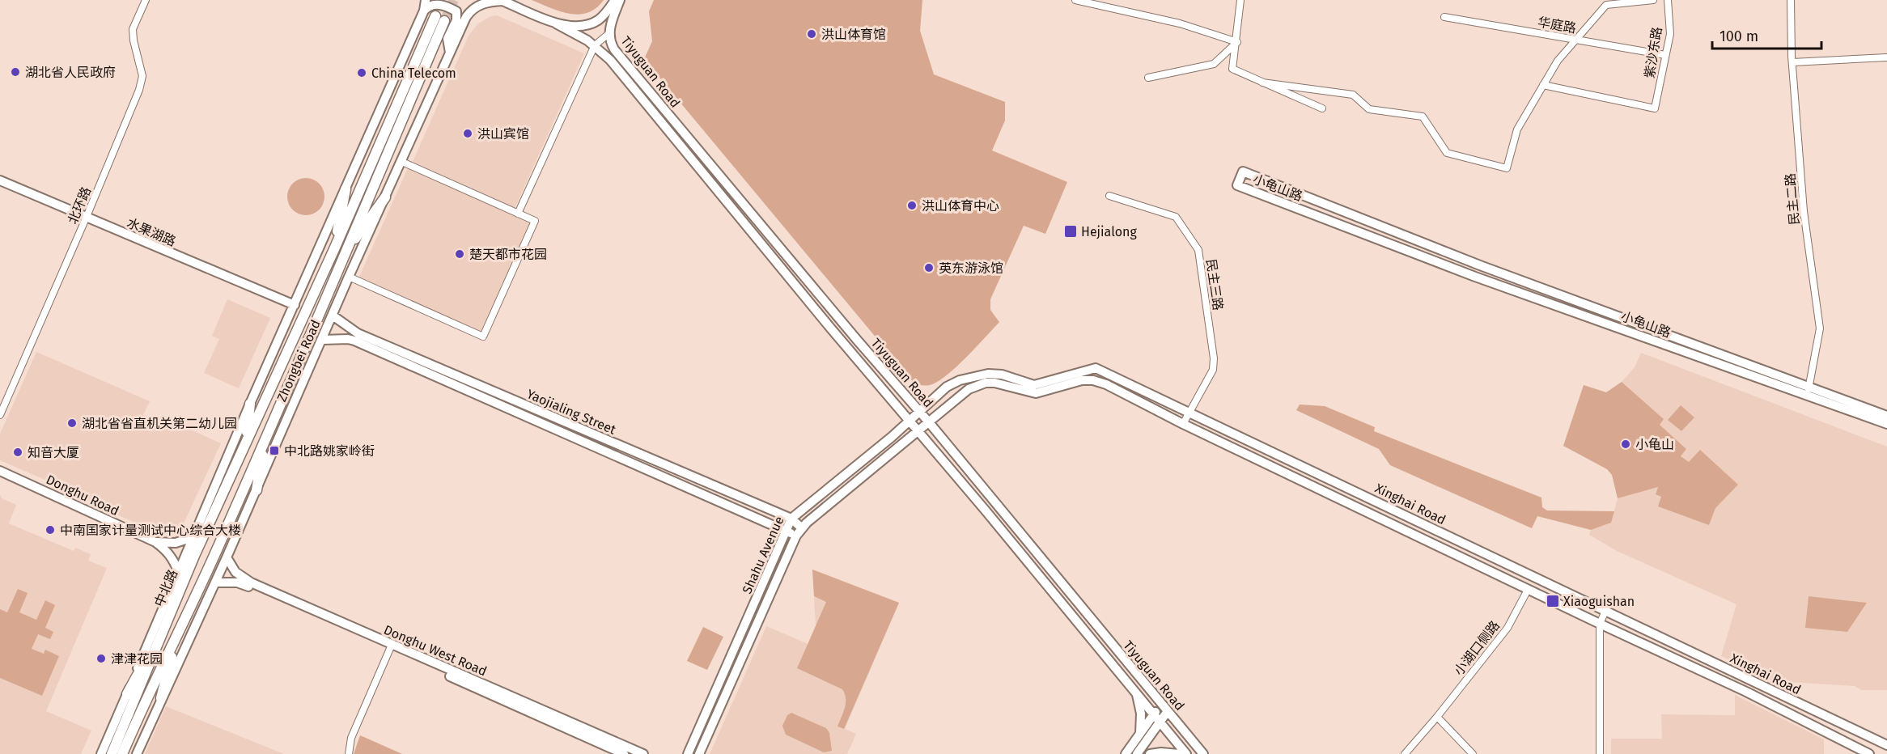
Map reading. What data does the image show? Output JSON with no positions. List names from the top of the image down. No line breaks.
{"streets":{"main road":["Tiyuguan Road","小龟山路","水果湖路","Zhongbei Road","Yaojialing Street","Donghu Road","Xinghai Road","Shahu Avenue","Donghu West Road"],"street":["华庭路","紫沙东路","民主二路","北环路","民主三路","小湖口侧路"]},"crossings":[["华庭路","紫沙东路"],["Tiyuguan Road","Xinghai Road"],["Tiyuguan Road","Shahu Avenue"],["小龟山路","民主二路"],["北环路","水果湖路"],["水果湖路","Zhongbei Road"],["民主三路","Xinghai Road"],["Zhongbei Road","Yaojialing Street"],["Zhongbei Road","Donghu Road"],["Zhongbei Road","Donghu West Road"],["Yaojialing Street","Shahu Avenue"],["Xinghai Road","Shahu Avenue"],["Xinghai Road","小湖口侧路"]],"places":{"other":["洪山体育馆","湖北省人民政府","China Telecom","洪山宾馆","洪山体育中心","楚天都市花园","英东游泳馆","湖北省省直机关第二幼儿园","小龟山","知音大厦","中南国家计量测试中心综合大楼","津津花园"],"transit":["Hejialong","中北路姚家岭街","Xiaoguishan"]},"scale_bar":"100 m"}
